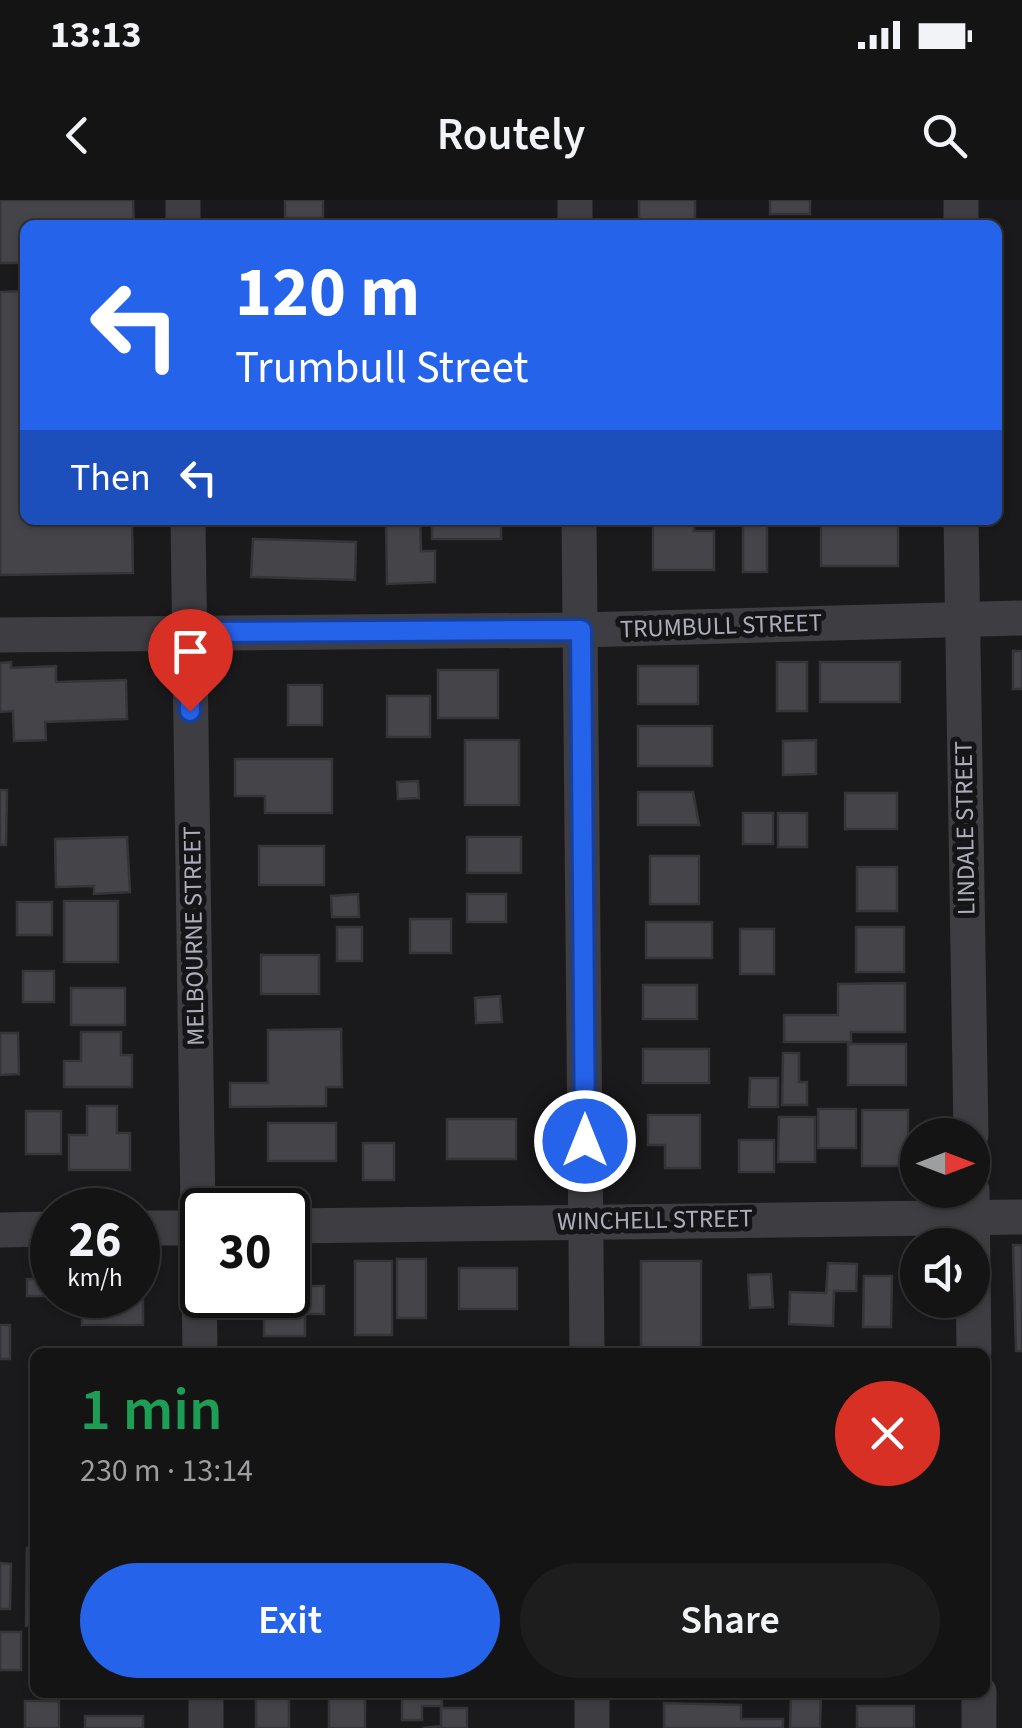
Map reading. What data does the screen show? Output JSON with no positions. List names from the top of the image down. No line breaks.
{"streets":{"street":["TRUMBULL STREET","LINDALE STREET","MELBOURNE STREET","WINCHELL STREET"]},"crossings":[["TRUMBULL STREET","LINDALE STREET"],["TRUMBULL STREET","MELBOURNE STREET"]],"north":"right","page":{"status":"13:13","header":"Routely","turn":["120 m","Trumbull Street"],"then":"Then","speed":"26 km/h","limit":"30","heading":["1 min","230 m · 13:14"],"buttons":["Exit","Share"]}}
